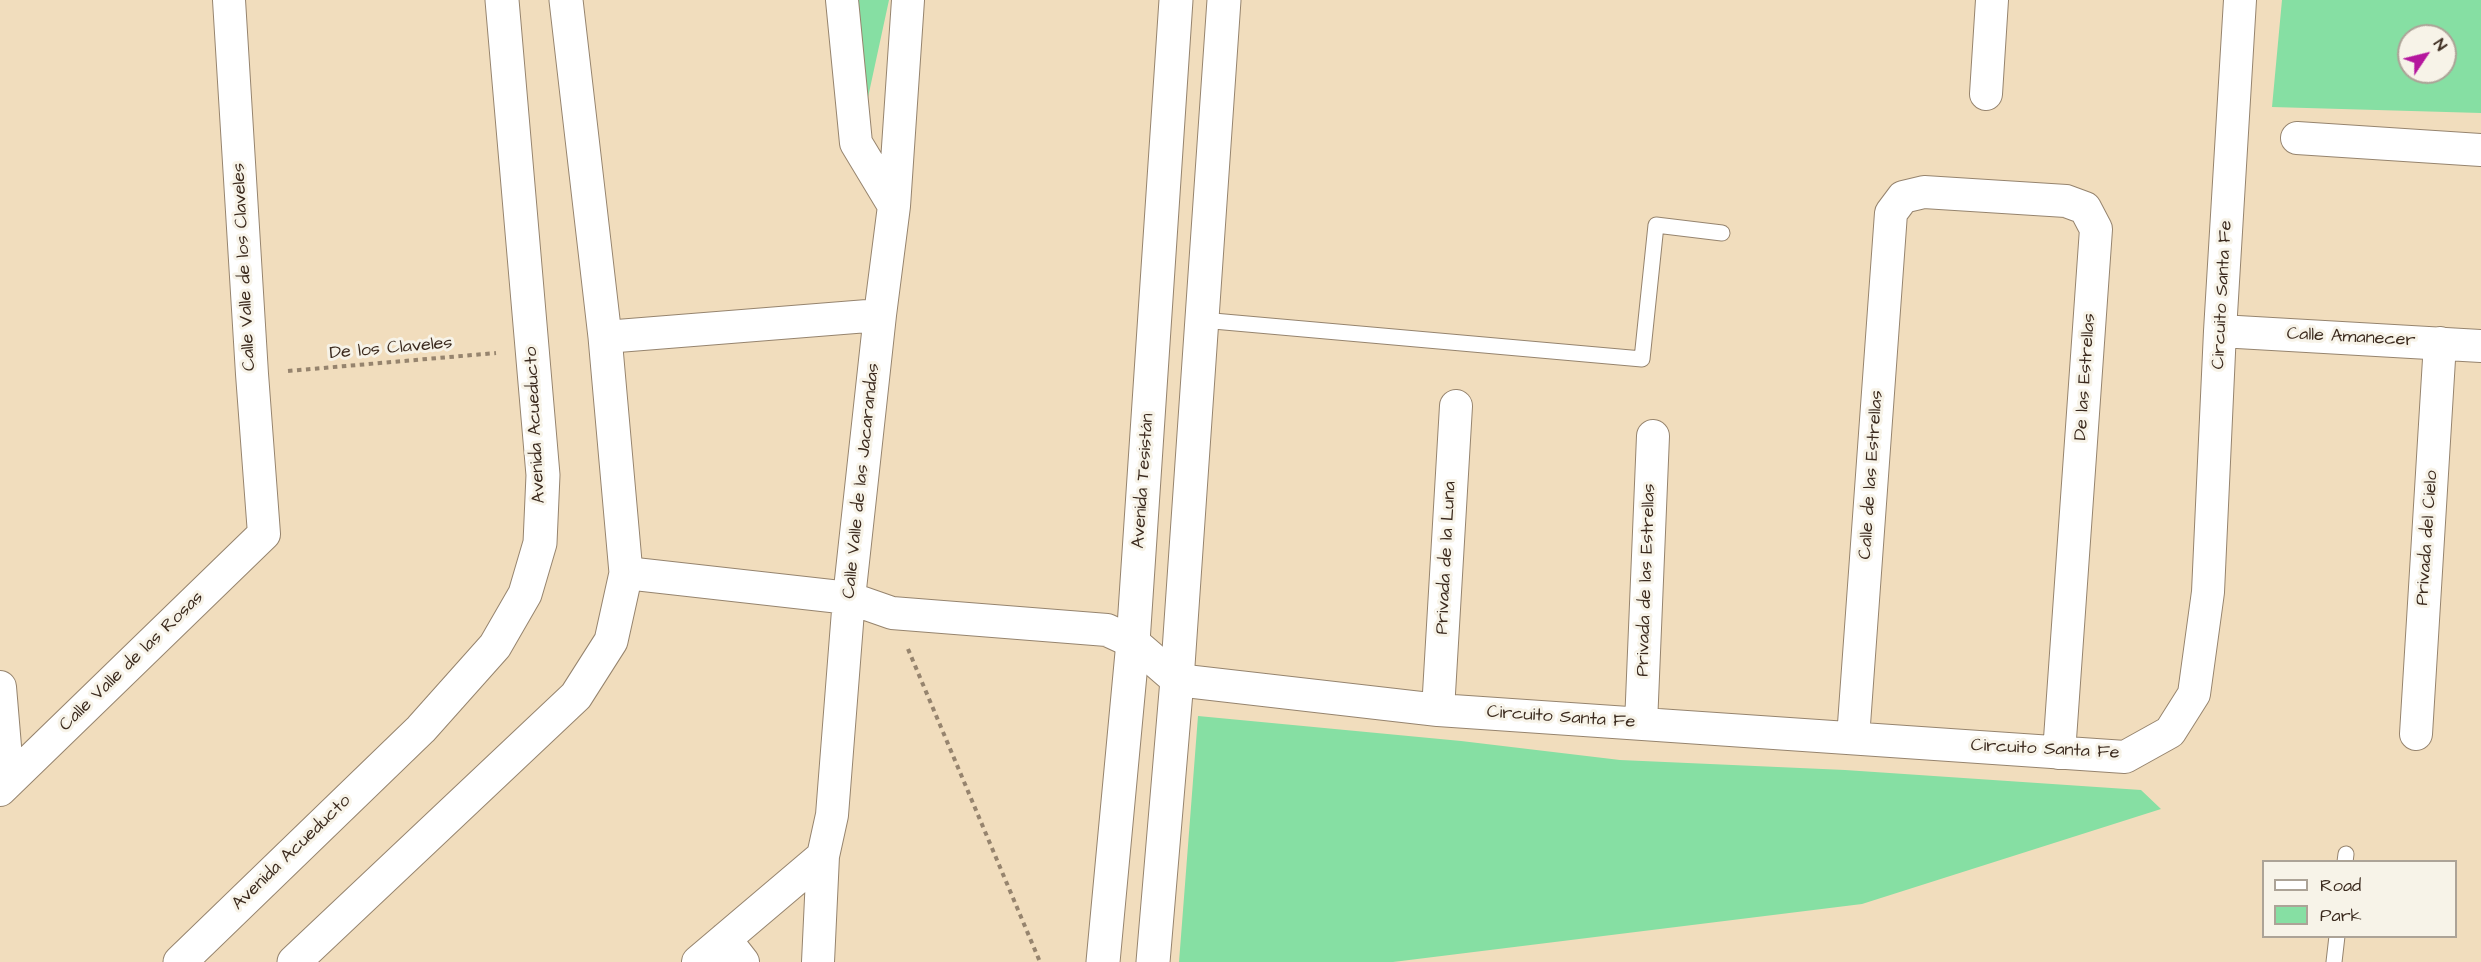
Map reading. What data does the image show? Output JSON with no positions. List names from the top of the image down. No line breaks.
{"streets":{"street":["Calle Valle de los Claveles","Circuito Santa Fe","Calle Amanecer","De las Estrellas","Avenida Acueducto","Calle de las Estrellas","Calle Valle de las Jacarandas","Avenida Tesistán","Privada del Cielo","Privada de la Luna","Privada de las Estrellas","Calle Valle de las Rosas"],"path":["De los Claveles"]},"crossings":[["Calle Valle de los Claveles","De los Claveles"],["Calle Valle de los Claveles","Calle Valle de las Rosas"],["Circuito Santa Fe","Calle Amanecer"],["Circuito Santa Fe","De las Estrellas"],["Circuito Santa Fe","Calle de las Estrellas"],["Circuito Santa Fe","Privada de la Luna"],["Circuito Santa Fe","Privada de las Estrellas"],["Calle Amanecer","Privada del Cielo"],["De los Claveles","Avenida Acueducto"],["De las Estrellas","Calle de las Estrellas"]],"legend":["Road","Park"],"north":"top right"}
